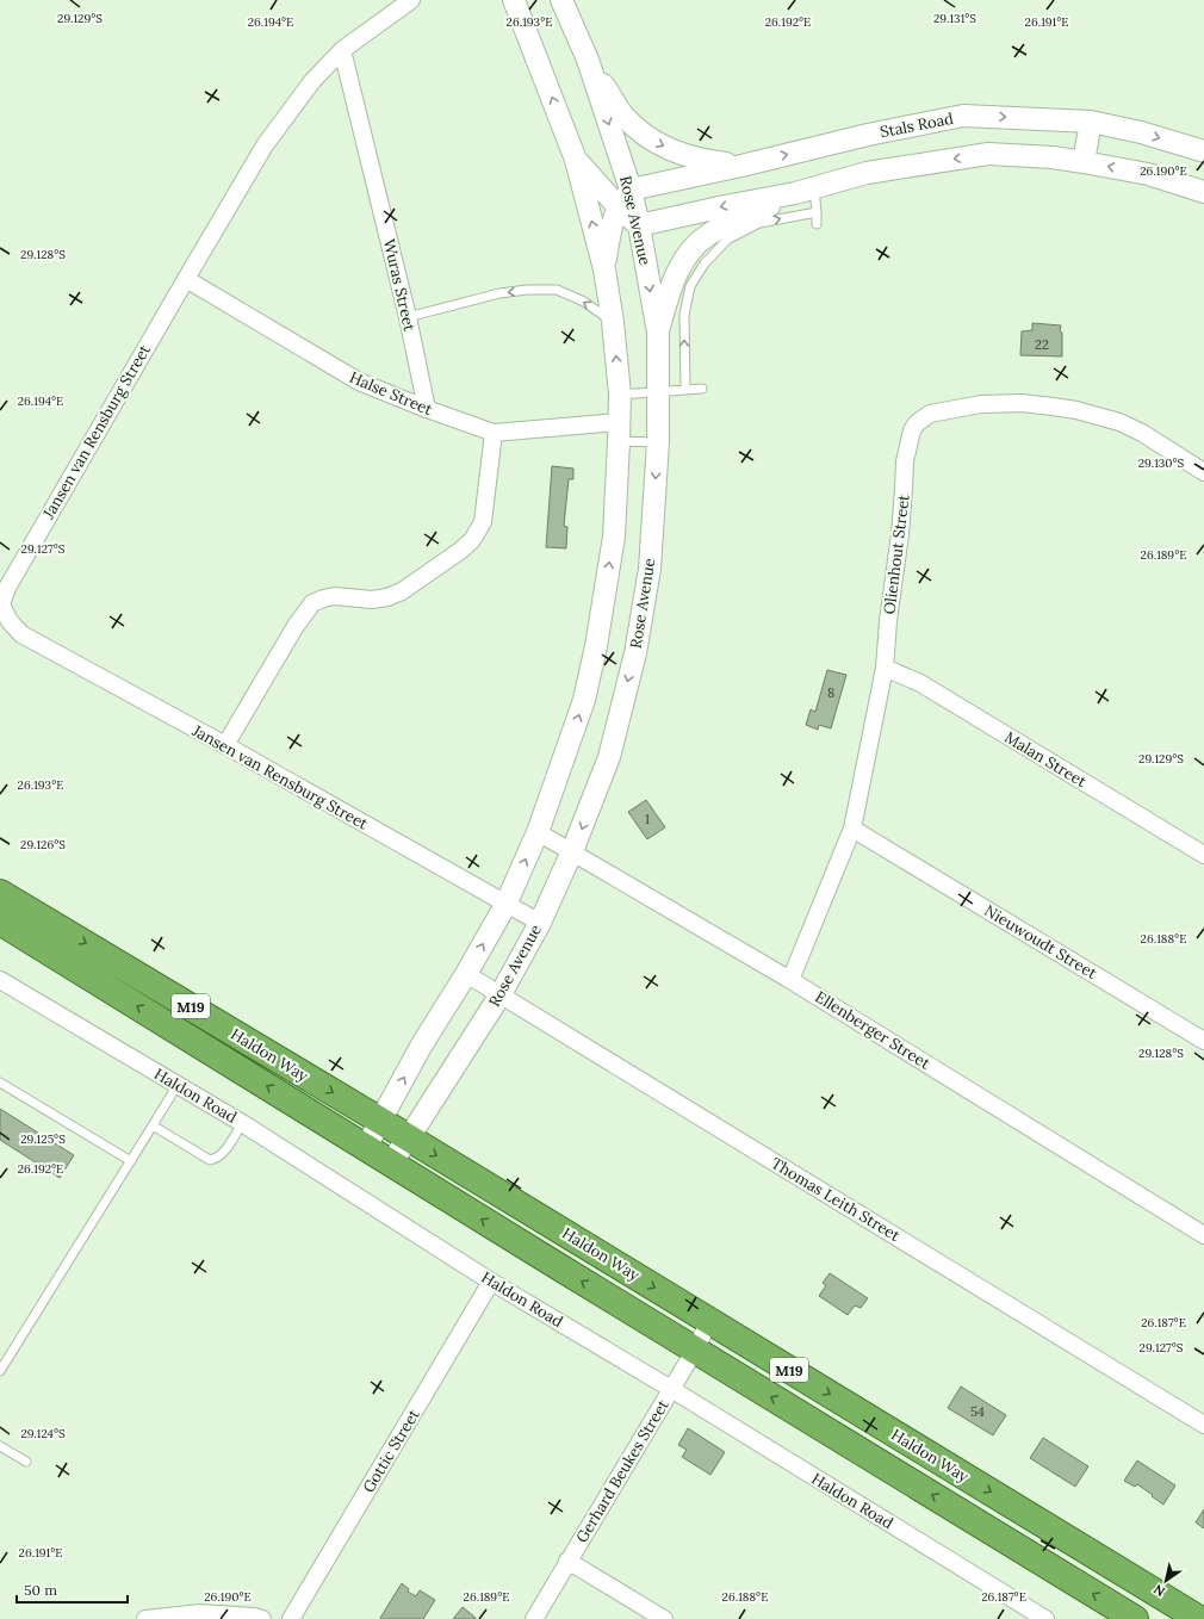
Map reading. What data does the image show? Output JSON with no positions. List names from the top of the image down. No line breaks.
{"streets":{"highway":["M19","Haldon Way"],"street":["Stals Road","Rose Avenue","Wuras Street","Halse Street","Jansen van Rensburg Street","Olienhout Street","Malan Street","Nieuwoudt Street","Ellenberger Street","Haldon Road","Thomas Leith Street","Gottic Street","Gerhard Beukes Street"]},"crossings":[["Stals Road","Rose Avenue"],["Rose Avenue","Jansen van Rensburg Street"],["Rose Avenue","Ellenberger Street"],["Rose Avenue","Haldon Way"],["Rose Avenue","Thomas Leith Street"],["Wuras Street","Halse Street"],["Wuras Street","Jansen van Rensburg Street"],["Halse Street","Jansen van Rensburg Street"],["Olienhout Street","Malan Street"],["Olienhout Street","Nieuwoudt Street"],["Olienhout Street","Ellenberger Street"],["Haldon Way","Gerhard Beukes Street"],["Haldon Road","Gottic Street"],["Haldon Road","Gerhard Beukes Street"]],"house_numbers":["22","8","1","54"],"scale_bar":"50 m","north":"bottom left","coordinates":["29.129°S","29.131°S","26.194°E","26.193°E","26.192°E","26.191°E","26.190°E","29.128°S","29.130°S","29.127°S","26.189°E","29.126°S","26.188°E","29.125°S","26.187°E","29.124°S"]}
